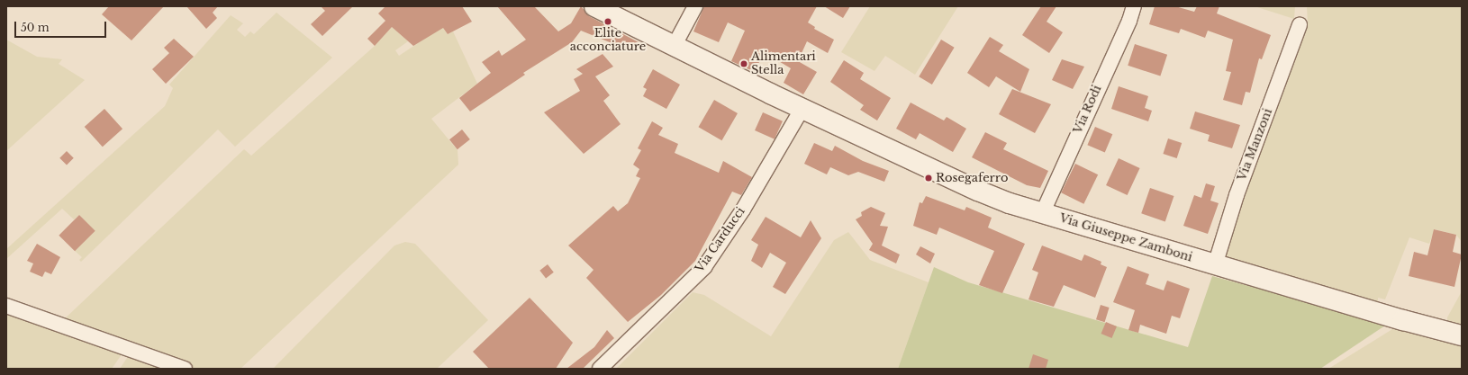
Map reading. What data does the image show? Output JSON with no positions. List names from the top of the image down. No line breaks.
{"streets":{"street":["Via Rodi","Via Manzoni","Via Giuseppe Zamboni","Via Carducci"]},"crossings":[["Via Rodi","Via Giuseppe Zamboni"],["Via Manzoni","Via Giuseppe Zamboni"],["Via Giuseppe Zamboni","Via Carducci"]],"places":["Elite acconciature","Alimentari Stella","Rosegaferro"],"scale_bar":"50 m"}
